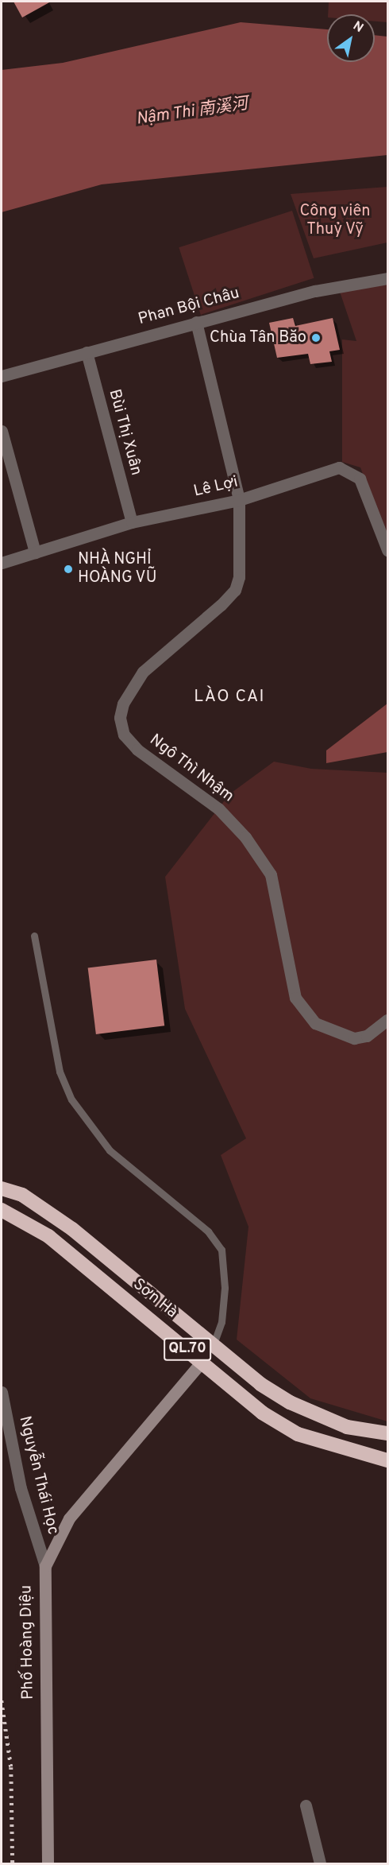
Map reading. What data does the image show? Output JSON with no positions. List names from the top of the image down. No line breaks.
{"streets":{"highway":["Sơn Hà","QL.70"],"street":["Phan Bội Châu","Bùi Thị Xuân","Lê Lợi","Ngô Thì Nhậm","Nguyễn Thái Học","Phố Hoàng Diệu"]},"crossings":[["Phan Bội Châu","Bùi Thị Xuân"],["Phan Bội Châu","Ngô Thì Nhậm"],["Bùi Thị Xuân","Lê Lợi"],["Lê Lợi","Ngô Thì Nhậm"],["Sơn Hà","Phố Hoàng Diệu"],["Nguyễn Thái Học","Phố Hoàng Diệu"]],"districts":["LÀO CAI"],"water":["Nậm Thi 南溪河"],"parks":["Công viên Thuỷ Vỹ"],"places":["Chùa Tân Băo","NHÀ NGHỈ HOÀNG VŨ"],"north":"top right"}
